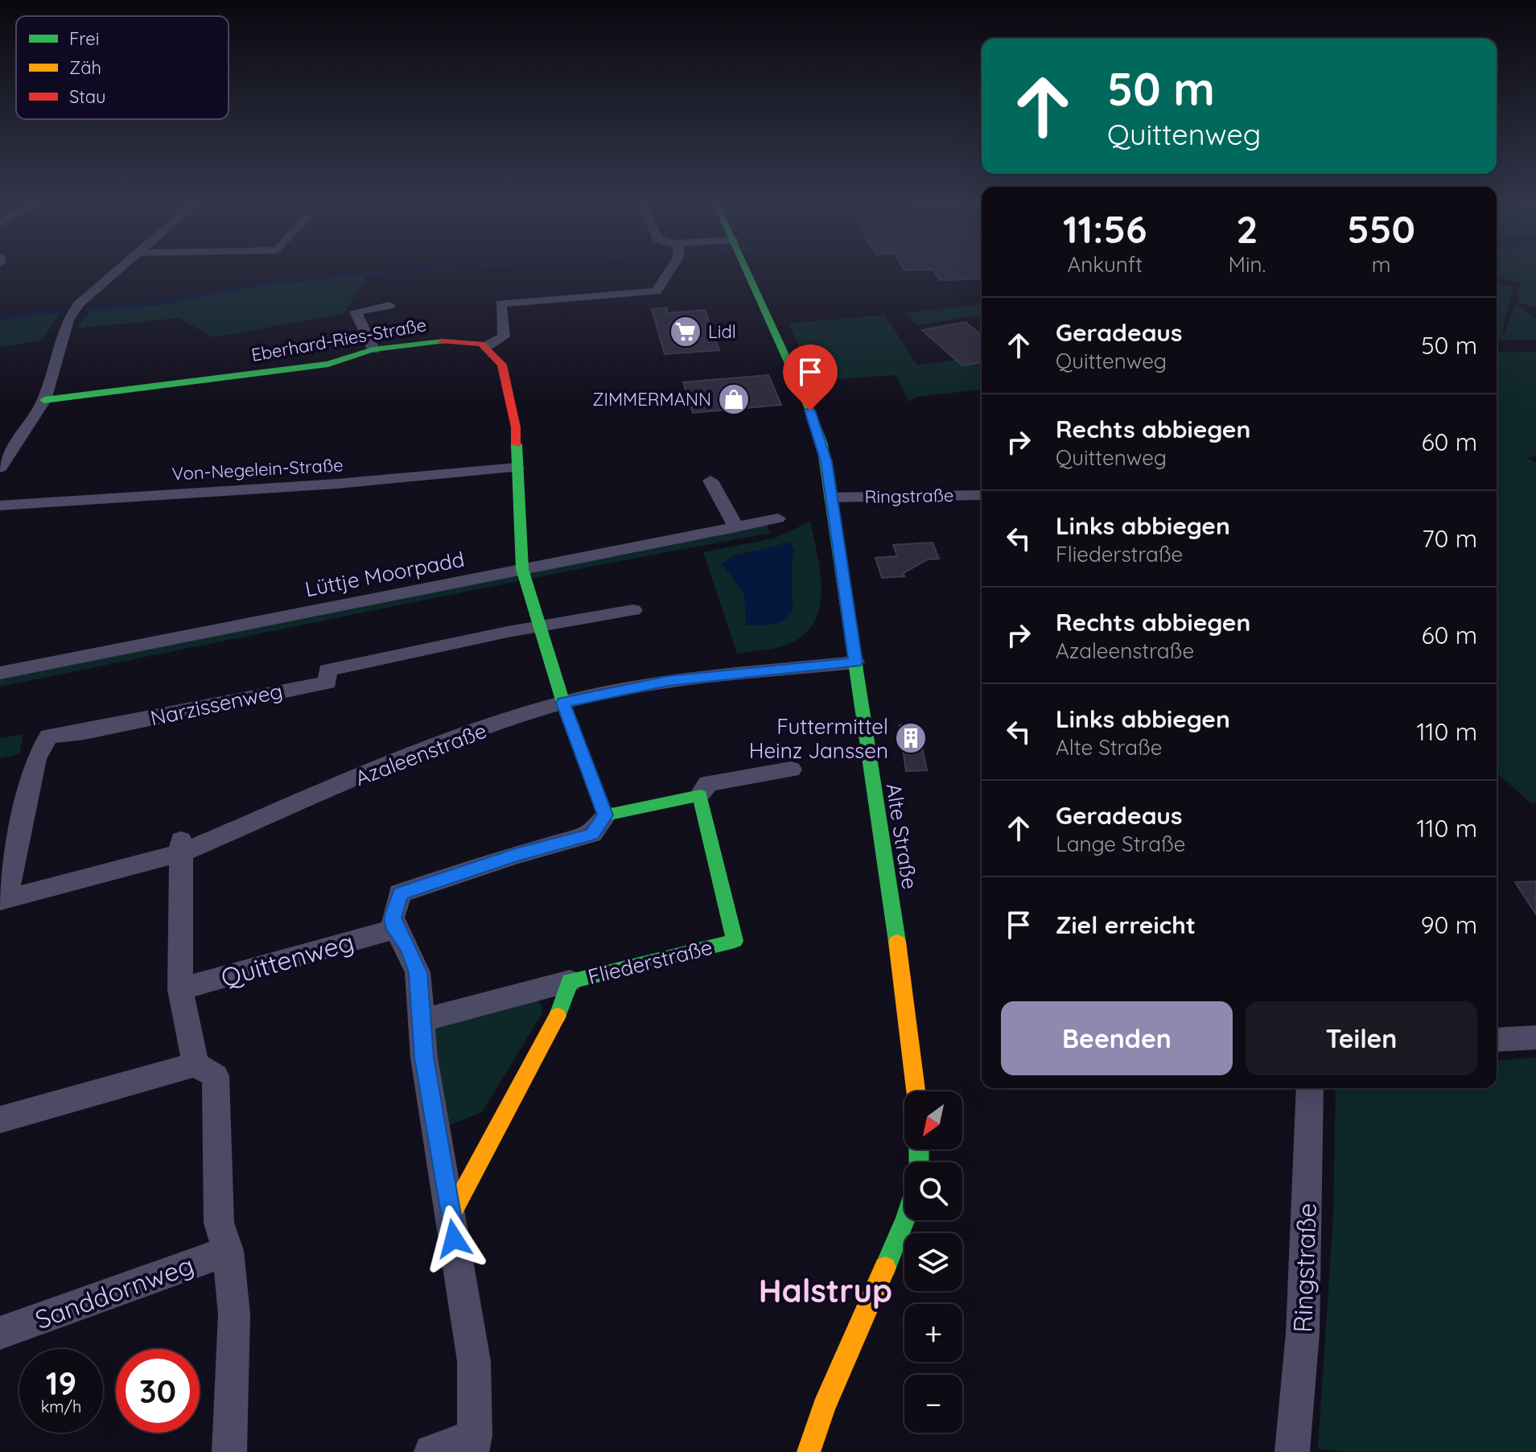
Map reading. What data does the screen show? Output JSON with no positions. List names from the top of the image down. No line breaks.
{"streets":{"street":["Eberhard-Ries-Straße","Von-Negelein-Straße","Ringstraße","Lüttje Moorpadd","Narzissenweg","Azaleenstraße","Alte Straße","Quittenweg","Fliederstraße","Sanddornweg"]},"crossings":[["Ringstraße","Alte Straße"],["Narzissenweg","Azaleenstraße"],["Azaleenstraße","Alte Straße"]],"districts":["Halstrup"],"places":{"supermarket":["Lidl"],"shop":["ZIMMERMANN"],"building":["Futtermittel Heinz Janssen"]},"legend":["Frei","Zäh","Stau"],"north":"bottom left","page":{"turn":["50 m","Quittenweg"],"eta":["11:56","Ankunft","2","Min.","550","m"],"list":[{"name":"Geradeaus","note":"Quittenweg","value":"50 m"},{"name":"Rechts abbiegen","note":"Quittenweg","value":"60 m"},{"name":"Links abbiegen","note":"Fliederstraße","value":"70 m"},{"name":"Rechts abbiegen","note":"Azaleenstraße","value":"60 m"},{"name":"Links abbiegen","note":"Alte Straße","value":"110 m"},{"name":"Geradeaus","note":"Lange Straße","value":"110 m"},{"name":"Ziel erreicht","value":"90 m"}],"buttons":["Beenden","Teilen"],"map_buttons":["+","−"],"speed":"19 km/h","limit":"30"}}
